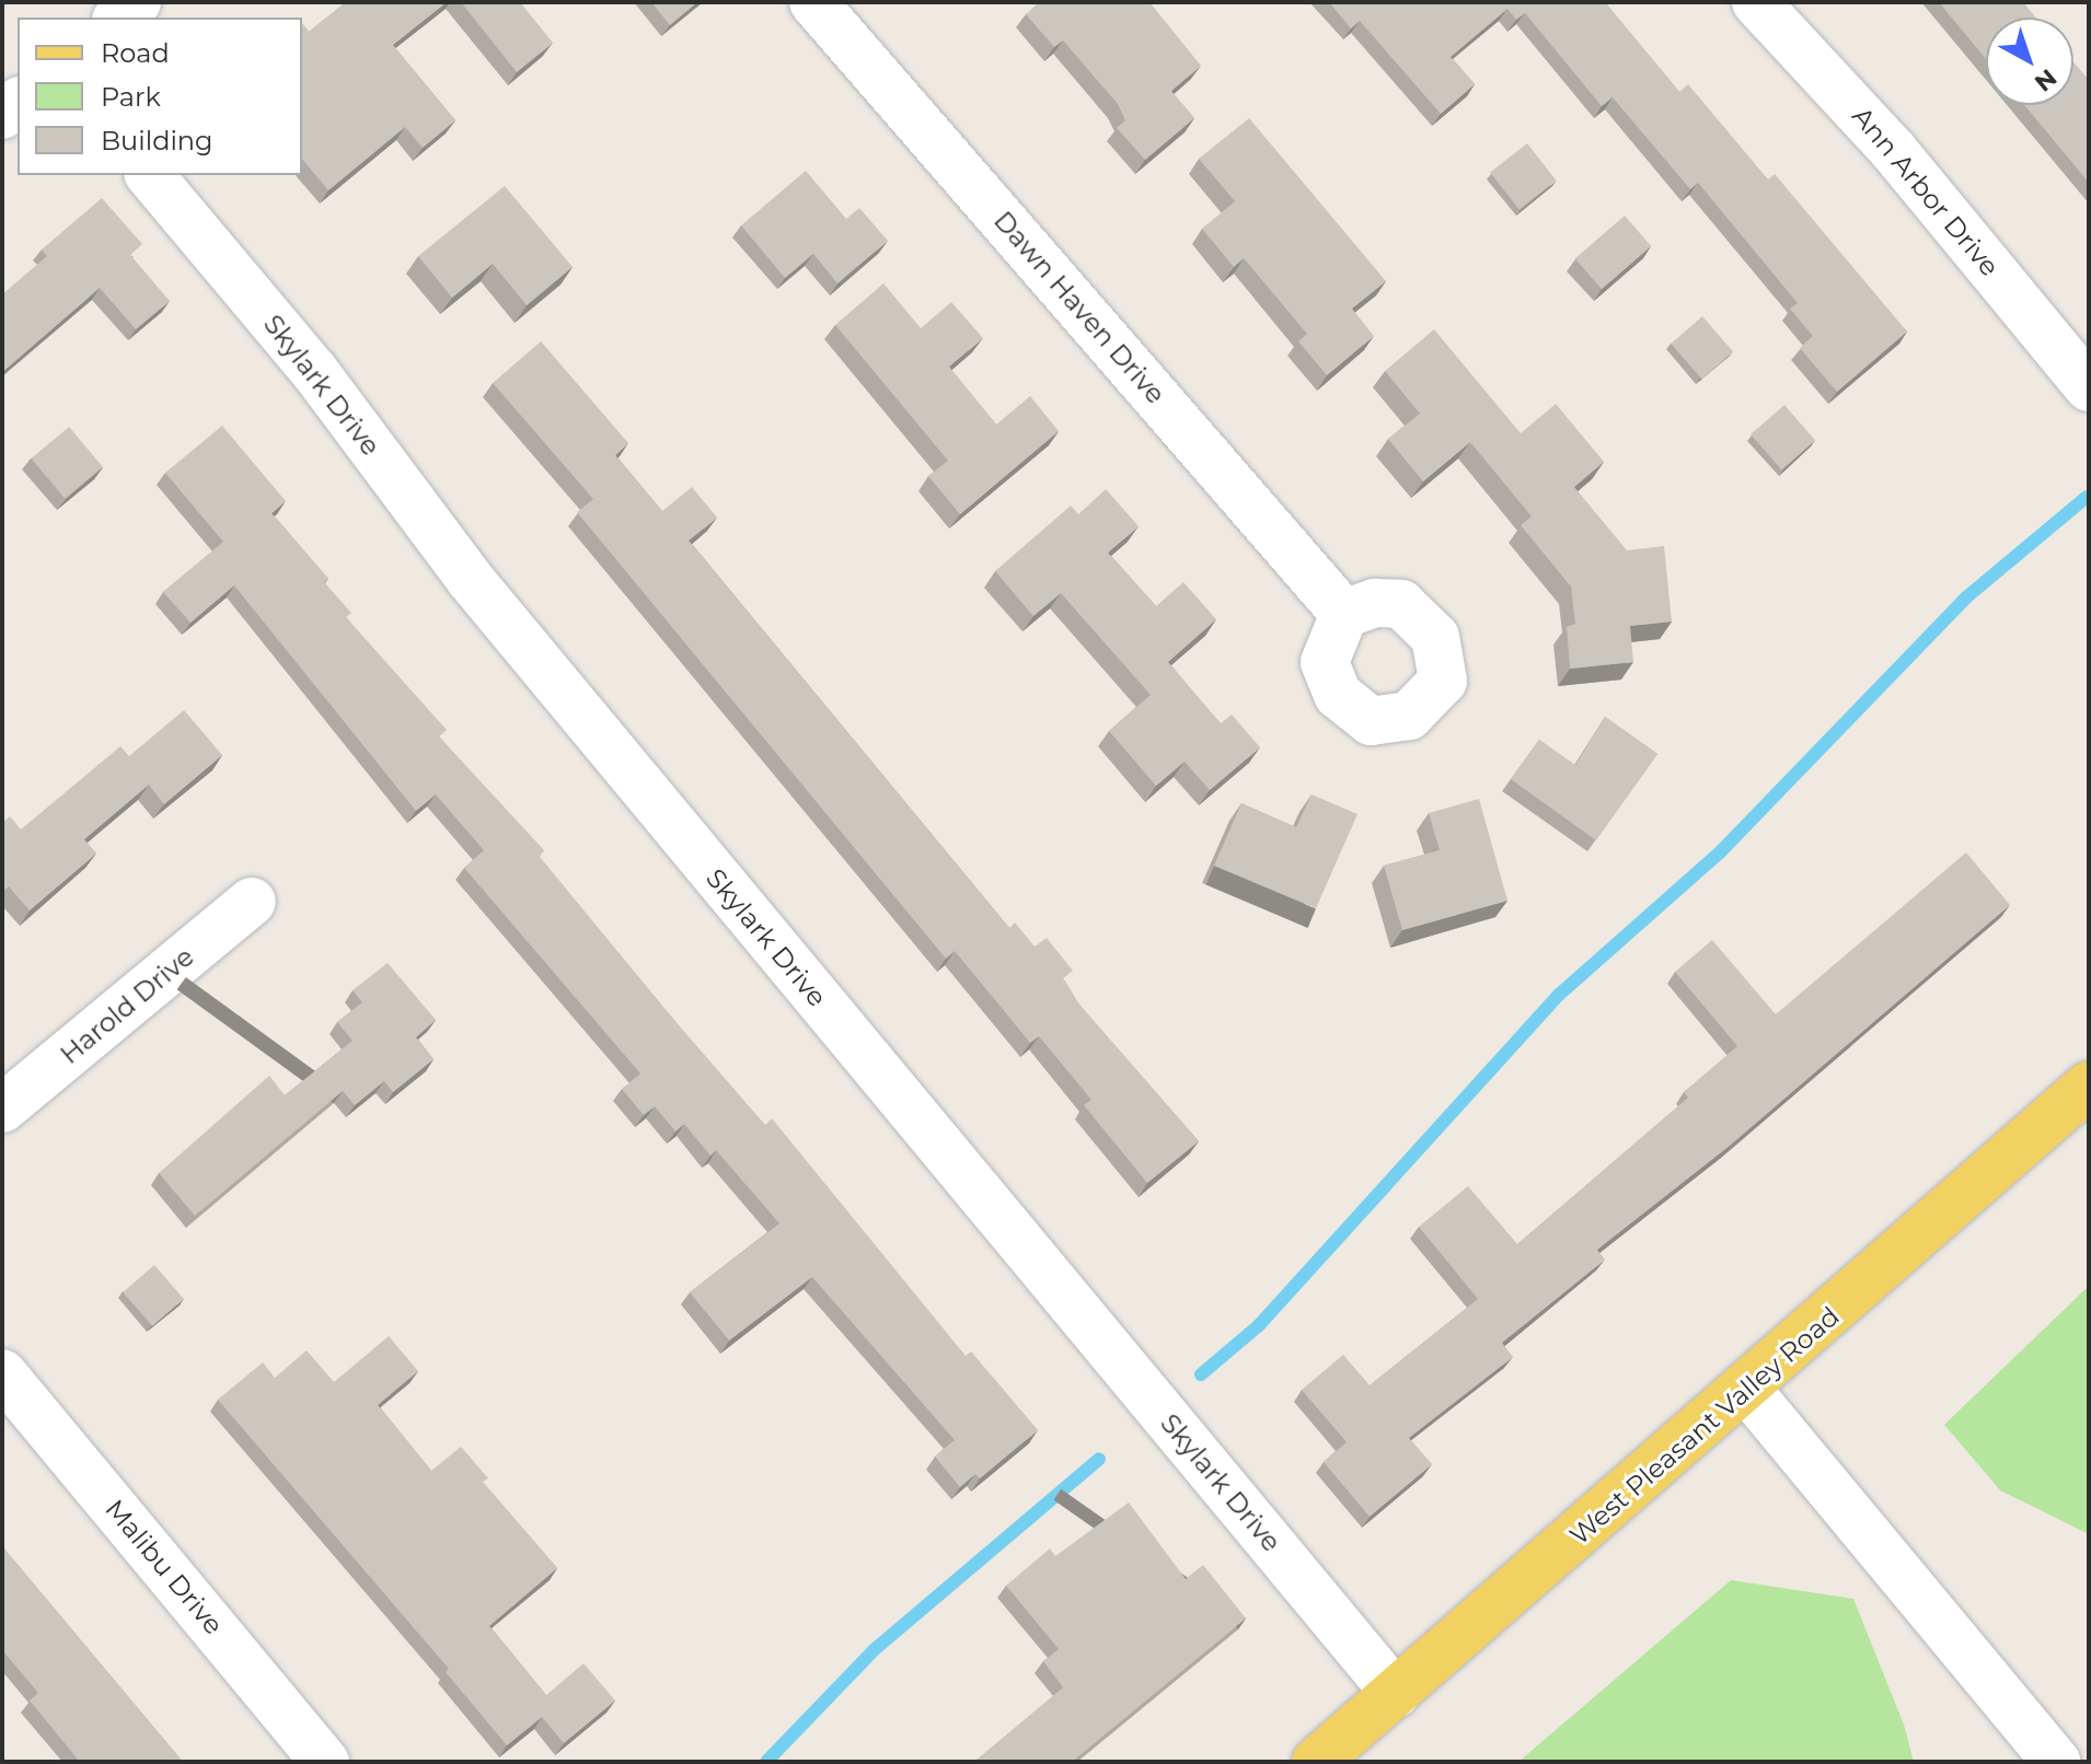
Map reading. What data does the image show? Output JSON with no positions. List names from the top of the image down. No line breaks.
{"streets":{"main road":["West Pleasant Valley Road"],"street":["Ann Arbor Drive","Dawn Haven Drive","Skylark Drive","Harold Drive","Malibu Drive"]},"crossings":[["Skylark Drive","West Pleasant Valley Road"]],"legend":["Road","Park","Building"],"north":"bottom right"}
